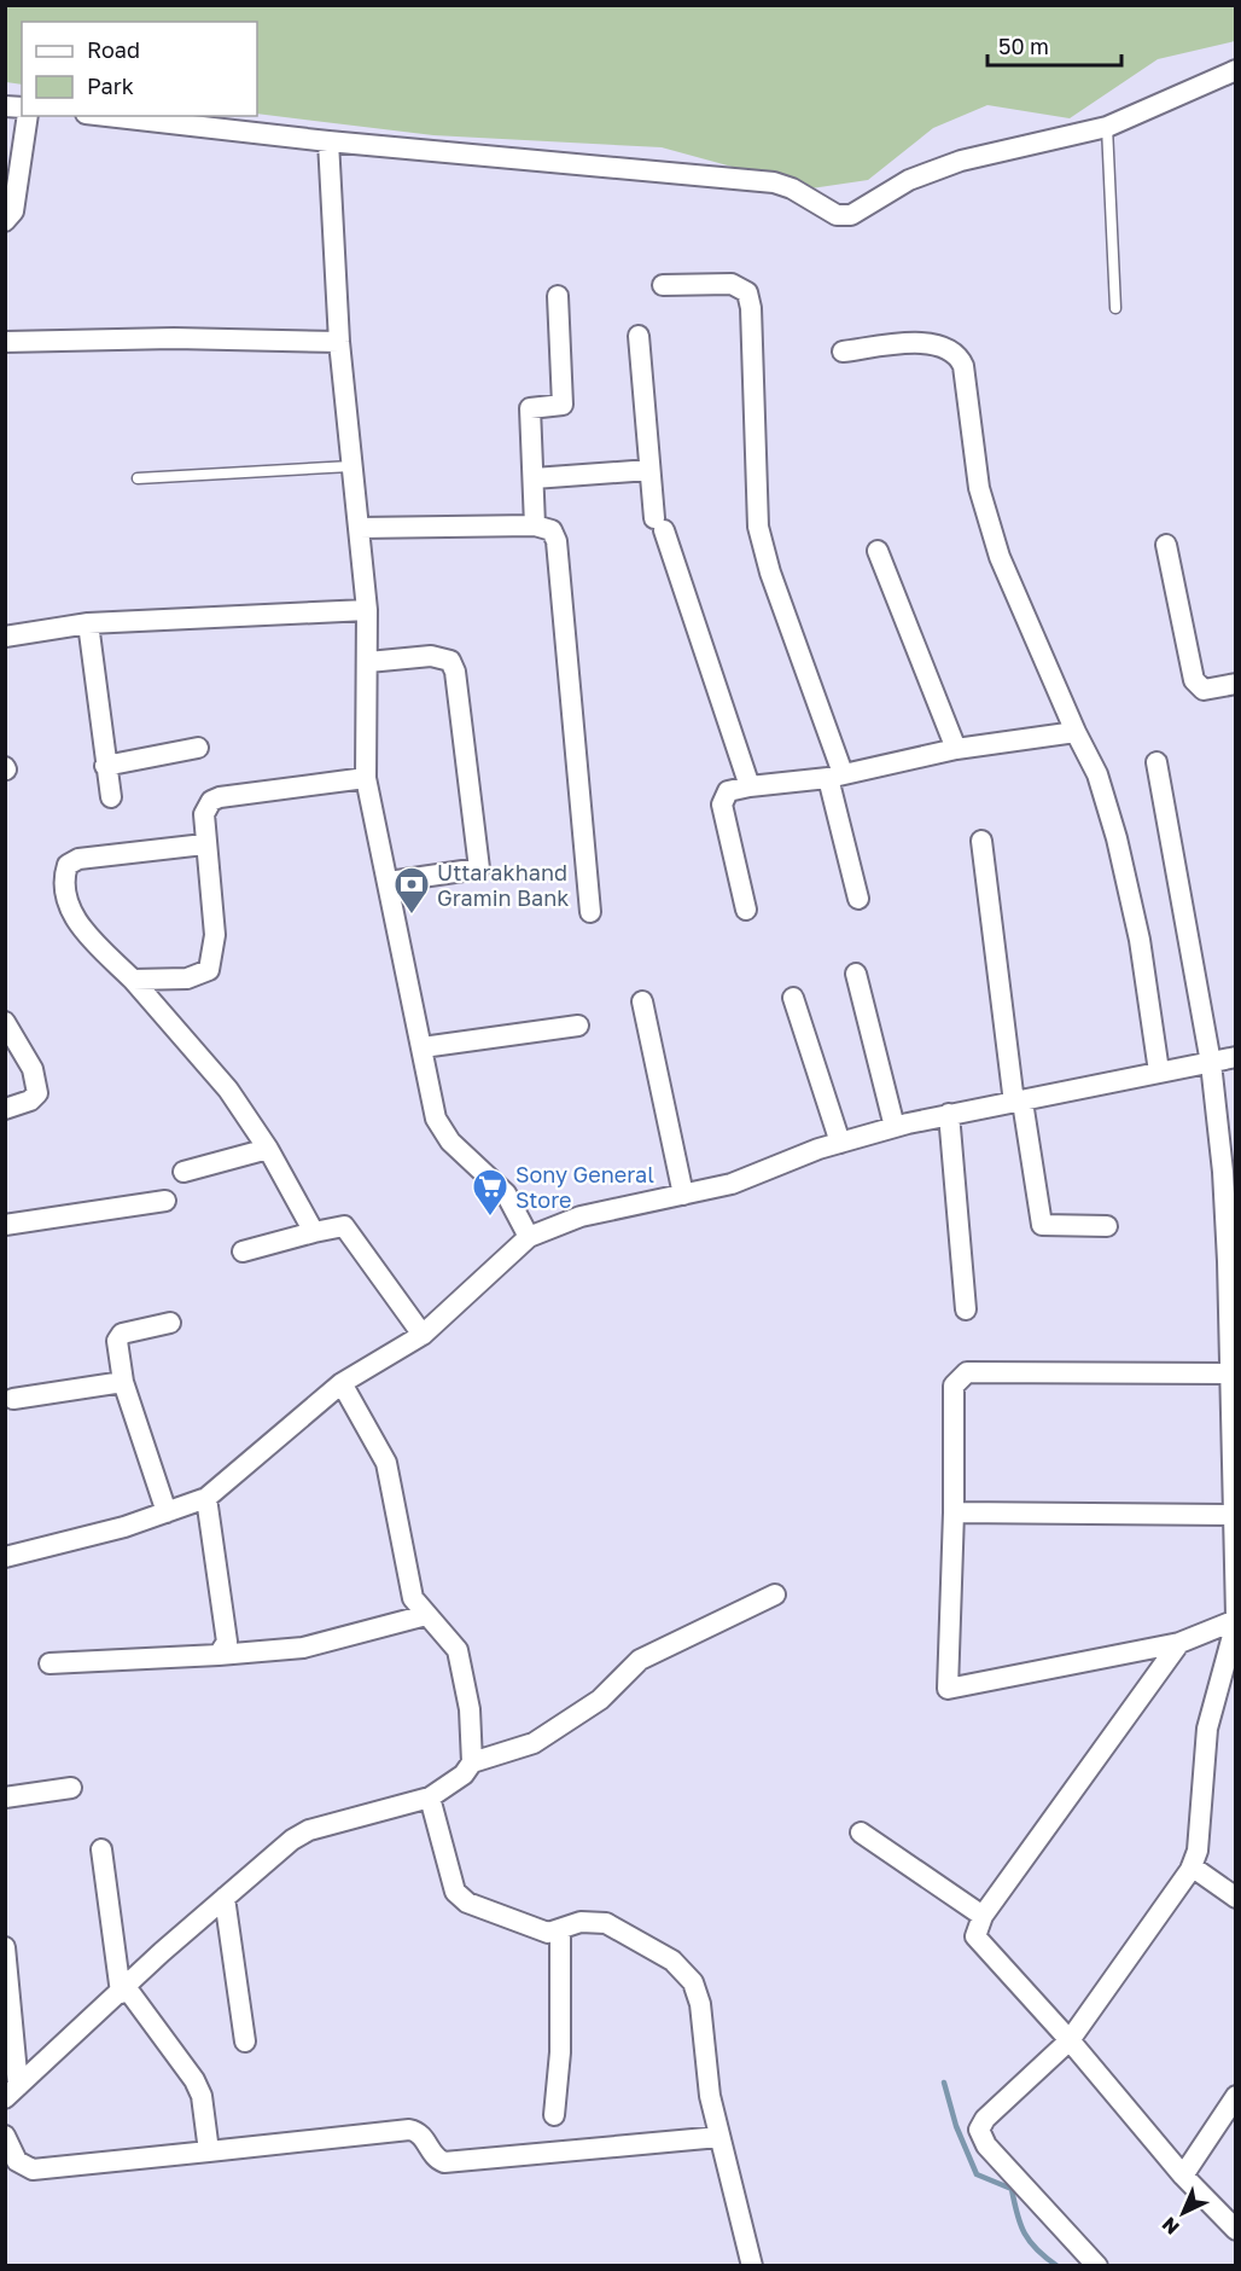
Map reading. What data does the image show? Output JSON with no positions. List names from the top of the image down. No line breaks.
{"places":{"bank":["Uttarakhand Gramin Bank"],"supermarket":["Sony General Store"]},"legend":["Road","Park"],"scale_bar":"50 m","north":"bottom left"}
